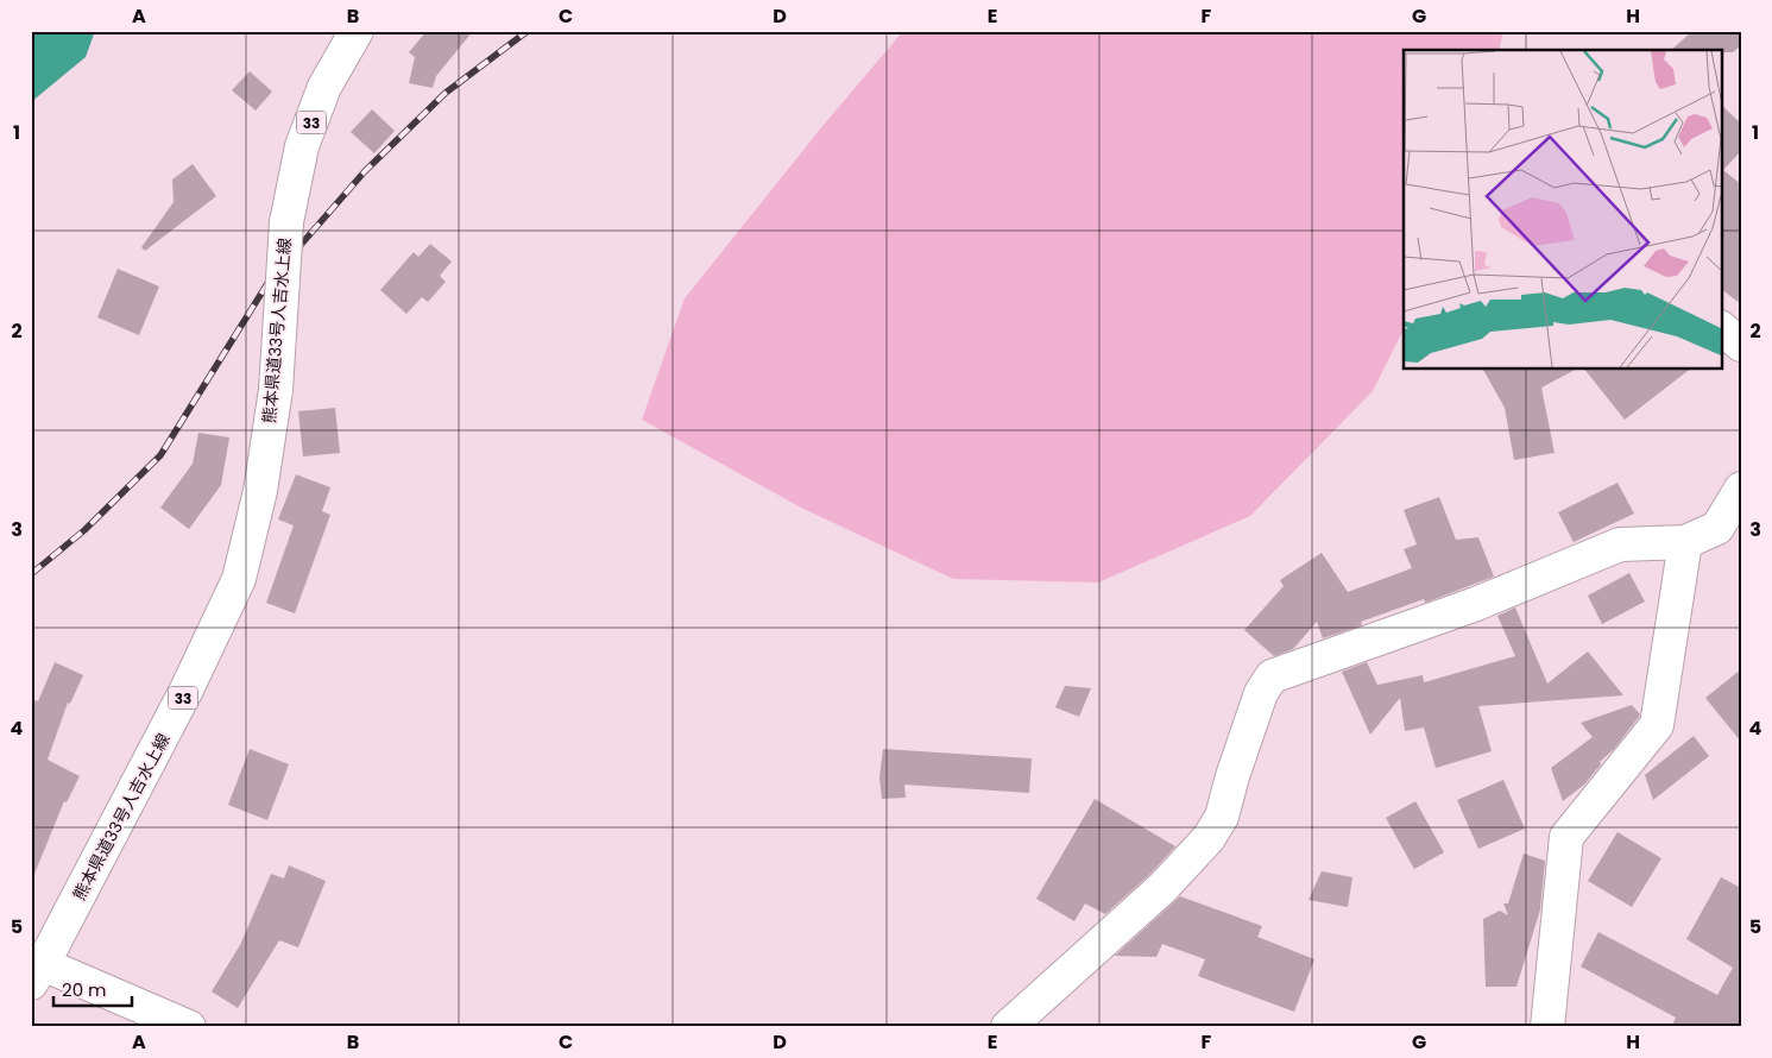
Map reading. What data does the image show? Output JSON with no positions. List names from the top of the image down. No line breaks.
{"streets":{"street":["33","熊本県道33号人吉水上線"]},"scale_bar":"20 m","grid":{"columns":["A","B","C","D","E","F","G","H"],"rows":["1","2","3","4","5"]}}
